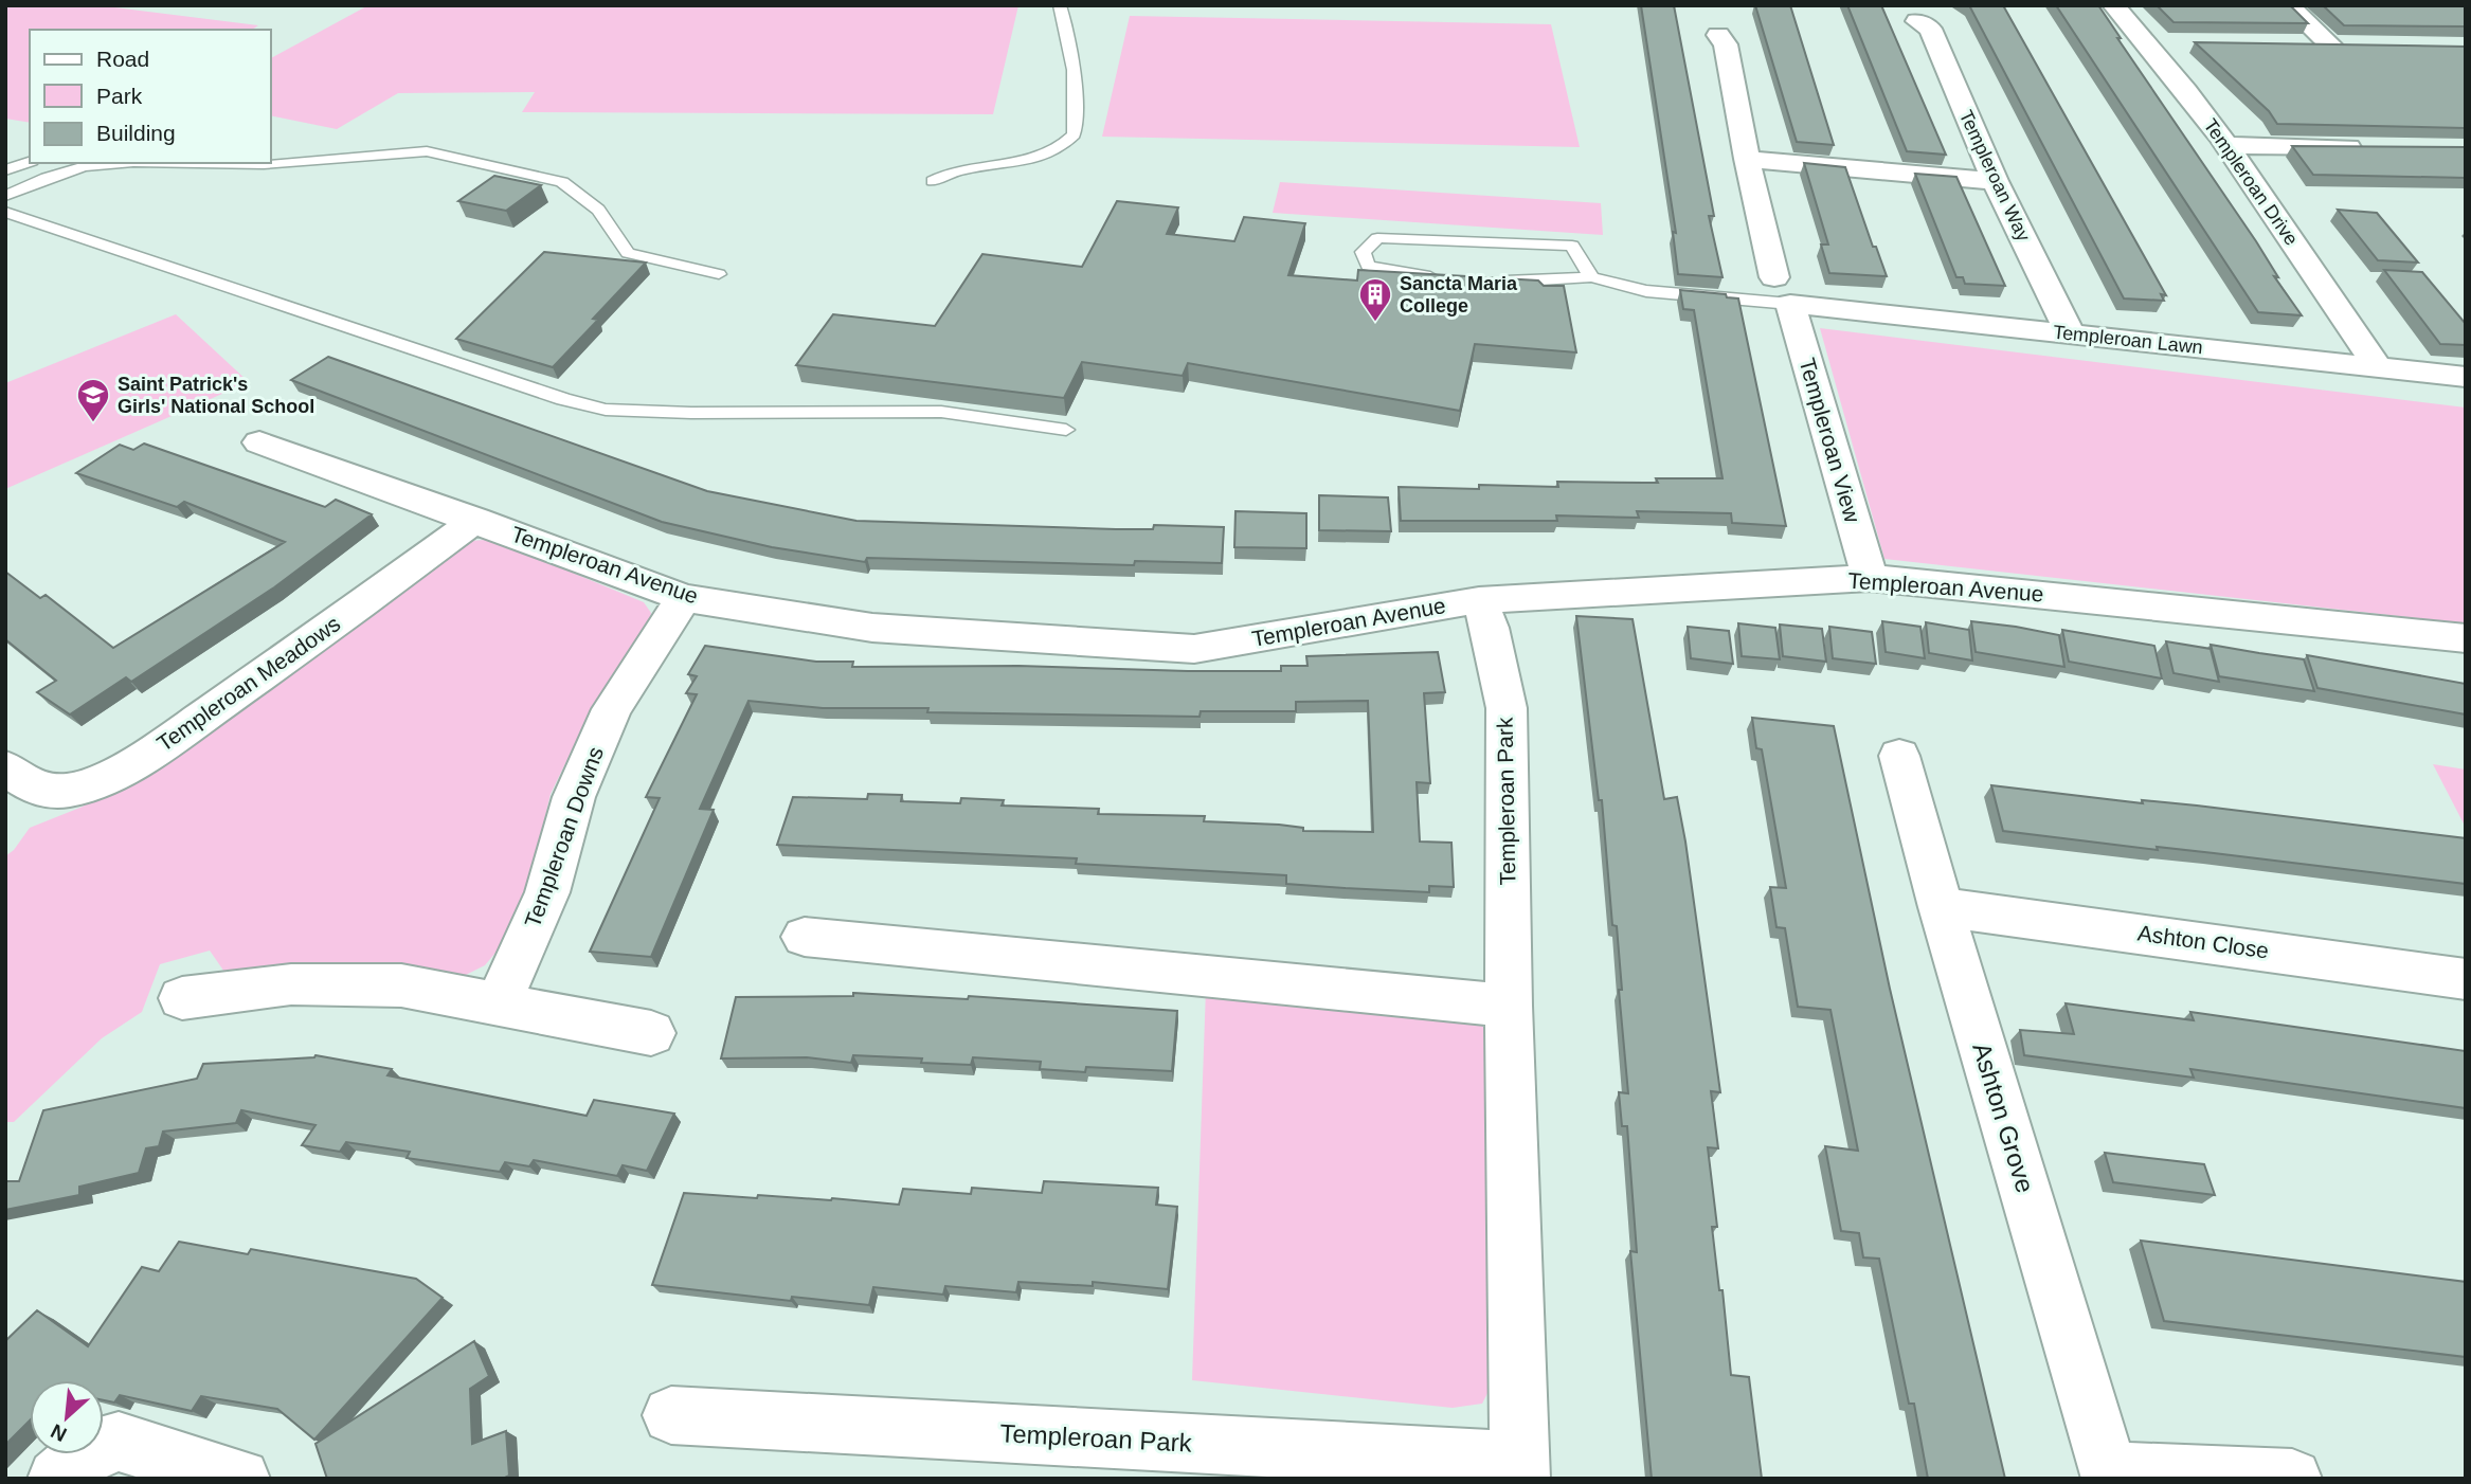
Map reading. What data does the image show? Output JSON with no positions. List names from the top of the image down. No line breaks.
{"streets":{"street":["Templeroan Way","Templeroan Drive","Templeroan Lawn","Templeroan View","Templeroan Avenue","Templeroan Meadows","Templeroan Park","Templeroan Downs","Ashton Close","Ashton Grove"]},"crossings":[["Templeroan Way","Templeroan Lawn"],["Templeroan Drive","Templeroan Lawn"],["Templeroan Lawn","Templeroan View"],["Templeroan View","Templeroan Avenue"],["Templeroan Avenue","Templeroan Meadows"],["Templeroan Avenue","Templeroan Park"],["Templeroan Avenue","Templeroan Downs"],["Ashton Close","Ashton Grove"]],"places":{"building":["Sancta Maria College"],"school or university":["Saint Patrick's Girls' National School"]},"legend":["Road","Park","Building"],"north":"bottom left"}
